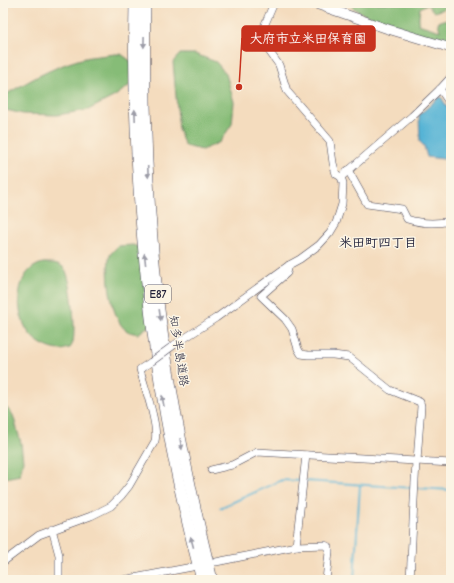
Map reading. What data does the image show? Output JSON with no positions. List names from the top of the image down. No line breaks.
{"streets":{"highway":["E87","知多半島道路"]},"districts":["米田町四丁目"],"places":["大府市立米田保育園"]}
